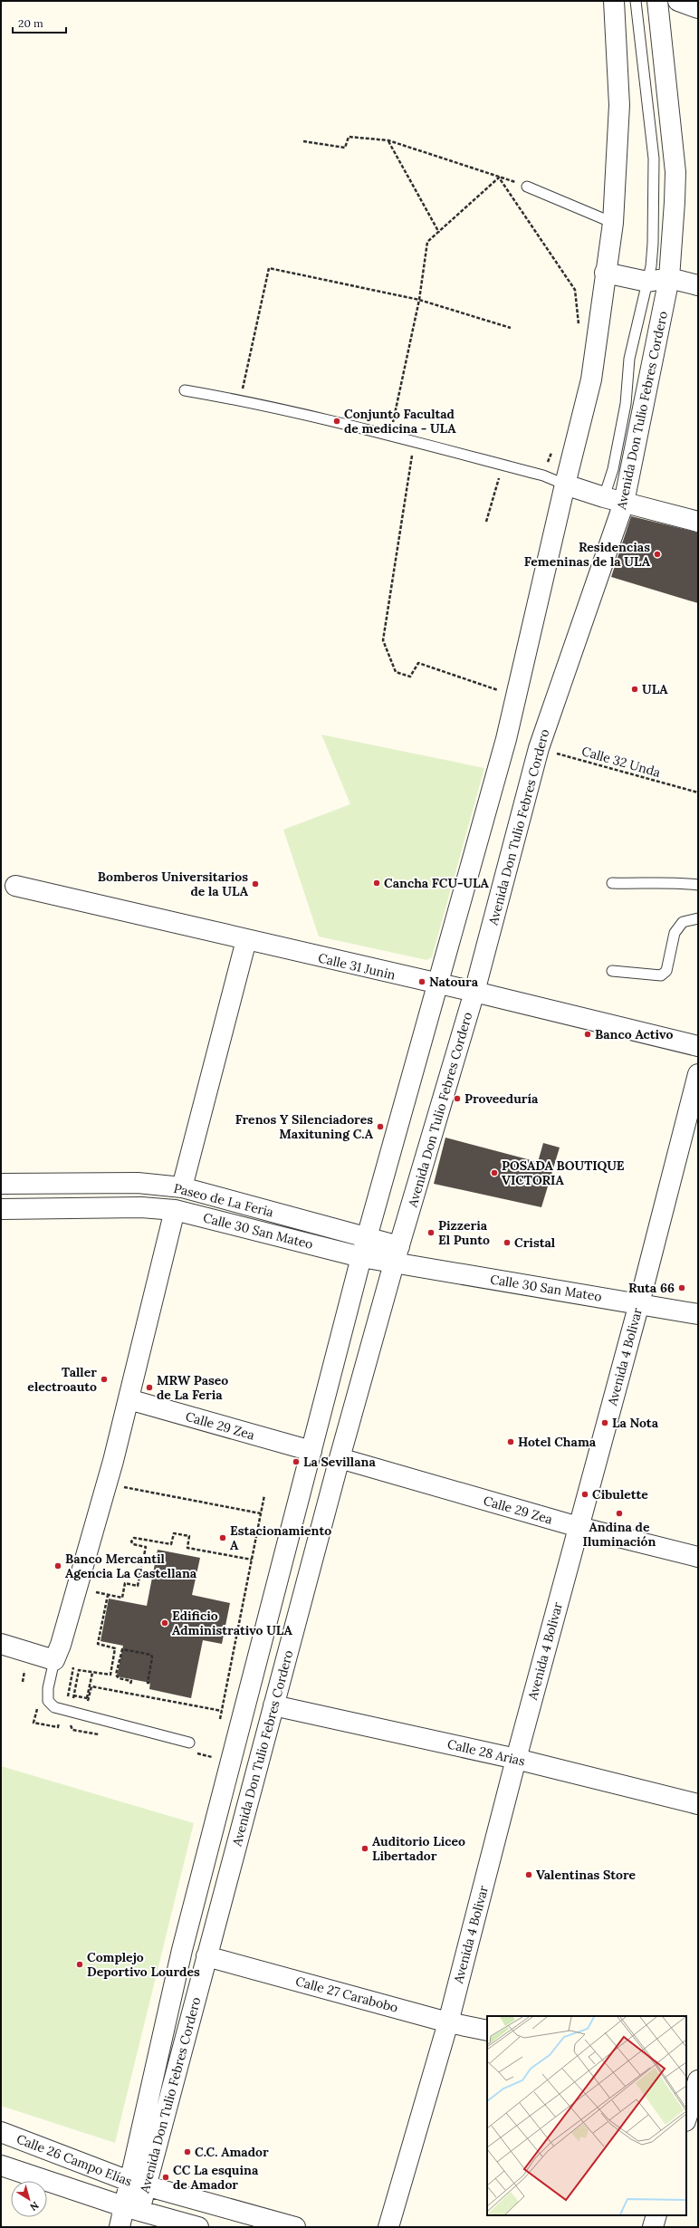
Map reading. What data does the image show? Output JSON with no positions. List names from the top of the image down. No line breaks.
{"streets":{"street":["Avenida Don Tulio Febres Cordero","Calle 31 Junin","Paseo de La Feria","Calle 30 San Mateo","Avenida 4 Bolivar","Calle 29 Zea","Calle 28 Arias","Calle 27 Carabobo","Calle 26 Campo Elías"],"path":["Calle 32 Unda"]},"crossings":[["Avenida Don Tulio Febres Cordero","Calle 32 Unda"],["Avenida Don Tulio Febres Cordero","Calle 31 Junin"],["Avenida Don Tulio Febres Cordero","Paseo de La Feria"],["Avenida Don Tulio Febres Cordero","Calle 30 San Mateo"],["Avenida Don Tulio Febres Cordero","Calle 29 Zea"],["Avenida Don Tulio Febres Cordero","Calle 28 Arias"],["Avenida Don Tulio Febres Cordero","Calle 27 Carabobo"],["Avenida Don Tulio Febres Cordero","Calle 26 Campo Elías"],["Paseo de La Feria","Calle 30 San Mateo"],["Calle 30 San Mateo","Avenida 4 Bolivar"],["Avenida 4 Bolivar","Calle 29 Zea"],["Avenida 4 Bolivar","Calle 28 Arias"],["Avenida 4 Bolivar","Calle 27 Carabobo"]],"places":["Conjunto Facultad de medicina - ULA","Residencias Femeninas de la ULA","ULA","Cancha FCU-ULA","Bomberos Universitarios de la ULA","Natoura","Banco Activo","Proveeduría","Frenos Y Silenciadores Maxituning C.A","POSADA BOUTIQUE VICTORIA","Pizzeria El Punto","Cristal","Ruta 66","Taller electroauto","MRW Paseo de La Feria","La Nota","Hotel Chama","La Sevillana","Cibulette","Andina de Iluminación","Estacionamiento A","Banco Mercantil Agencia La Castellana","Edificio Administrativo ULA","Auditorio Liceo Libertador","Valentinas Store","Complejo Deportivo Lourdes","C.C. Amador","CC La esquina de Amador"],"scale_bar":"20 m","north":"bottom right"}
